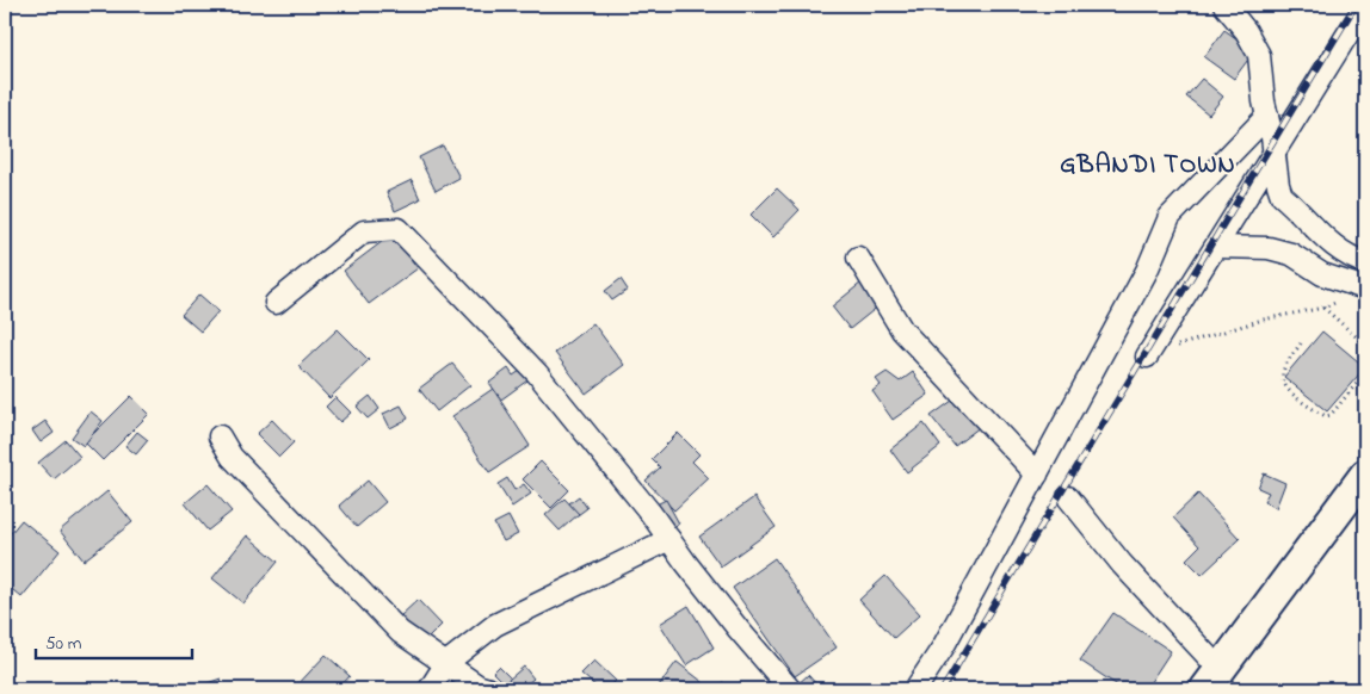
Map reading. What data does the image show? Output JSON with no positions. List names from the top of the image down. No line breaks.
{"districts":["GBANDI TOWN"],"scale_bar":"50 m"}
